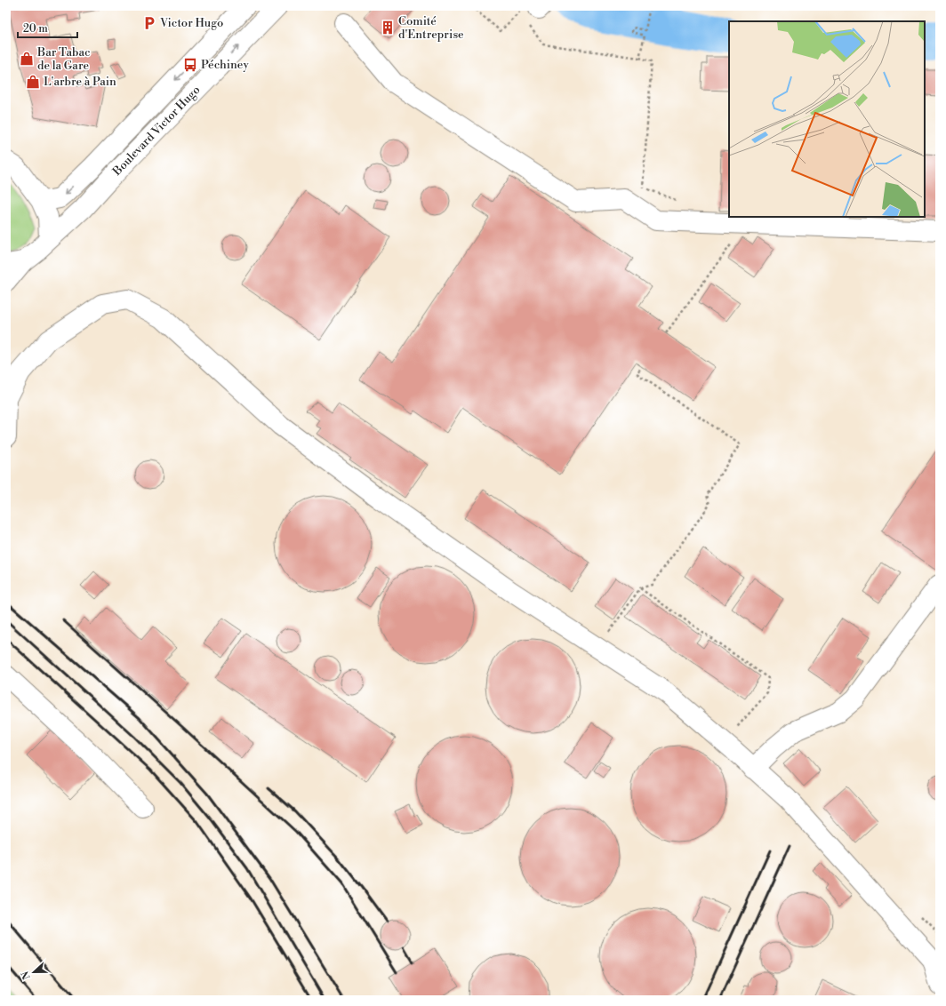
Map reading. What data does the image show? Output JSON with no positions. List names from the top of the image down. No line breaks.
{"streets":{"main road":["Boulevard Victor Hugo"]},"places":{"parking":["Victor Hugo"],"building":["Comité d'Entreprise"],"shop":["Bar Tabac de la Gare","L'arbre à Pain"],"bus stop":["Péchiney"]},"scale_bar":"20 m","north":"left"}
